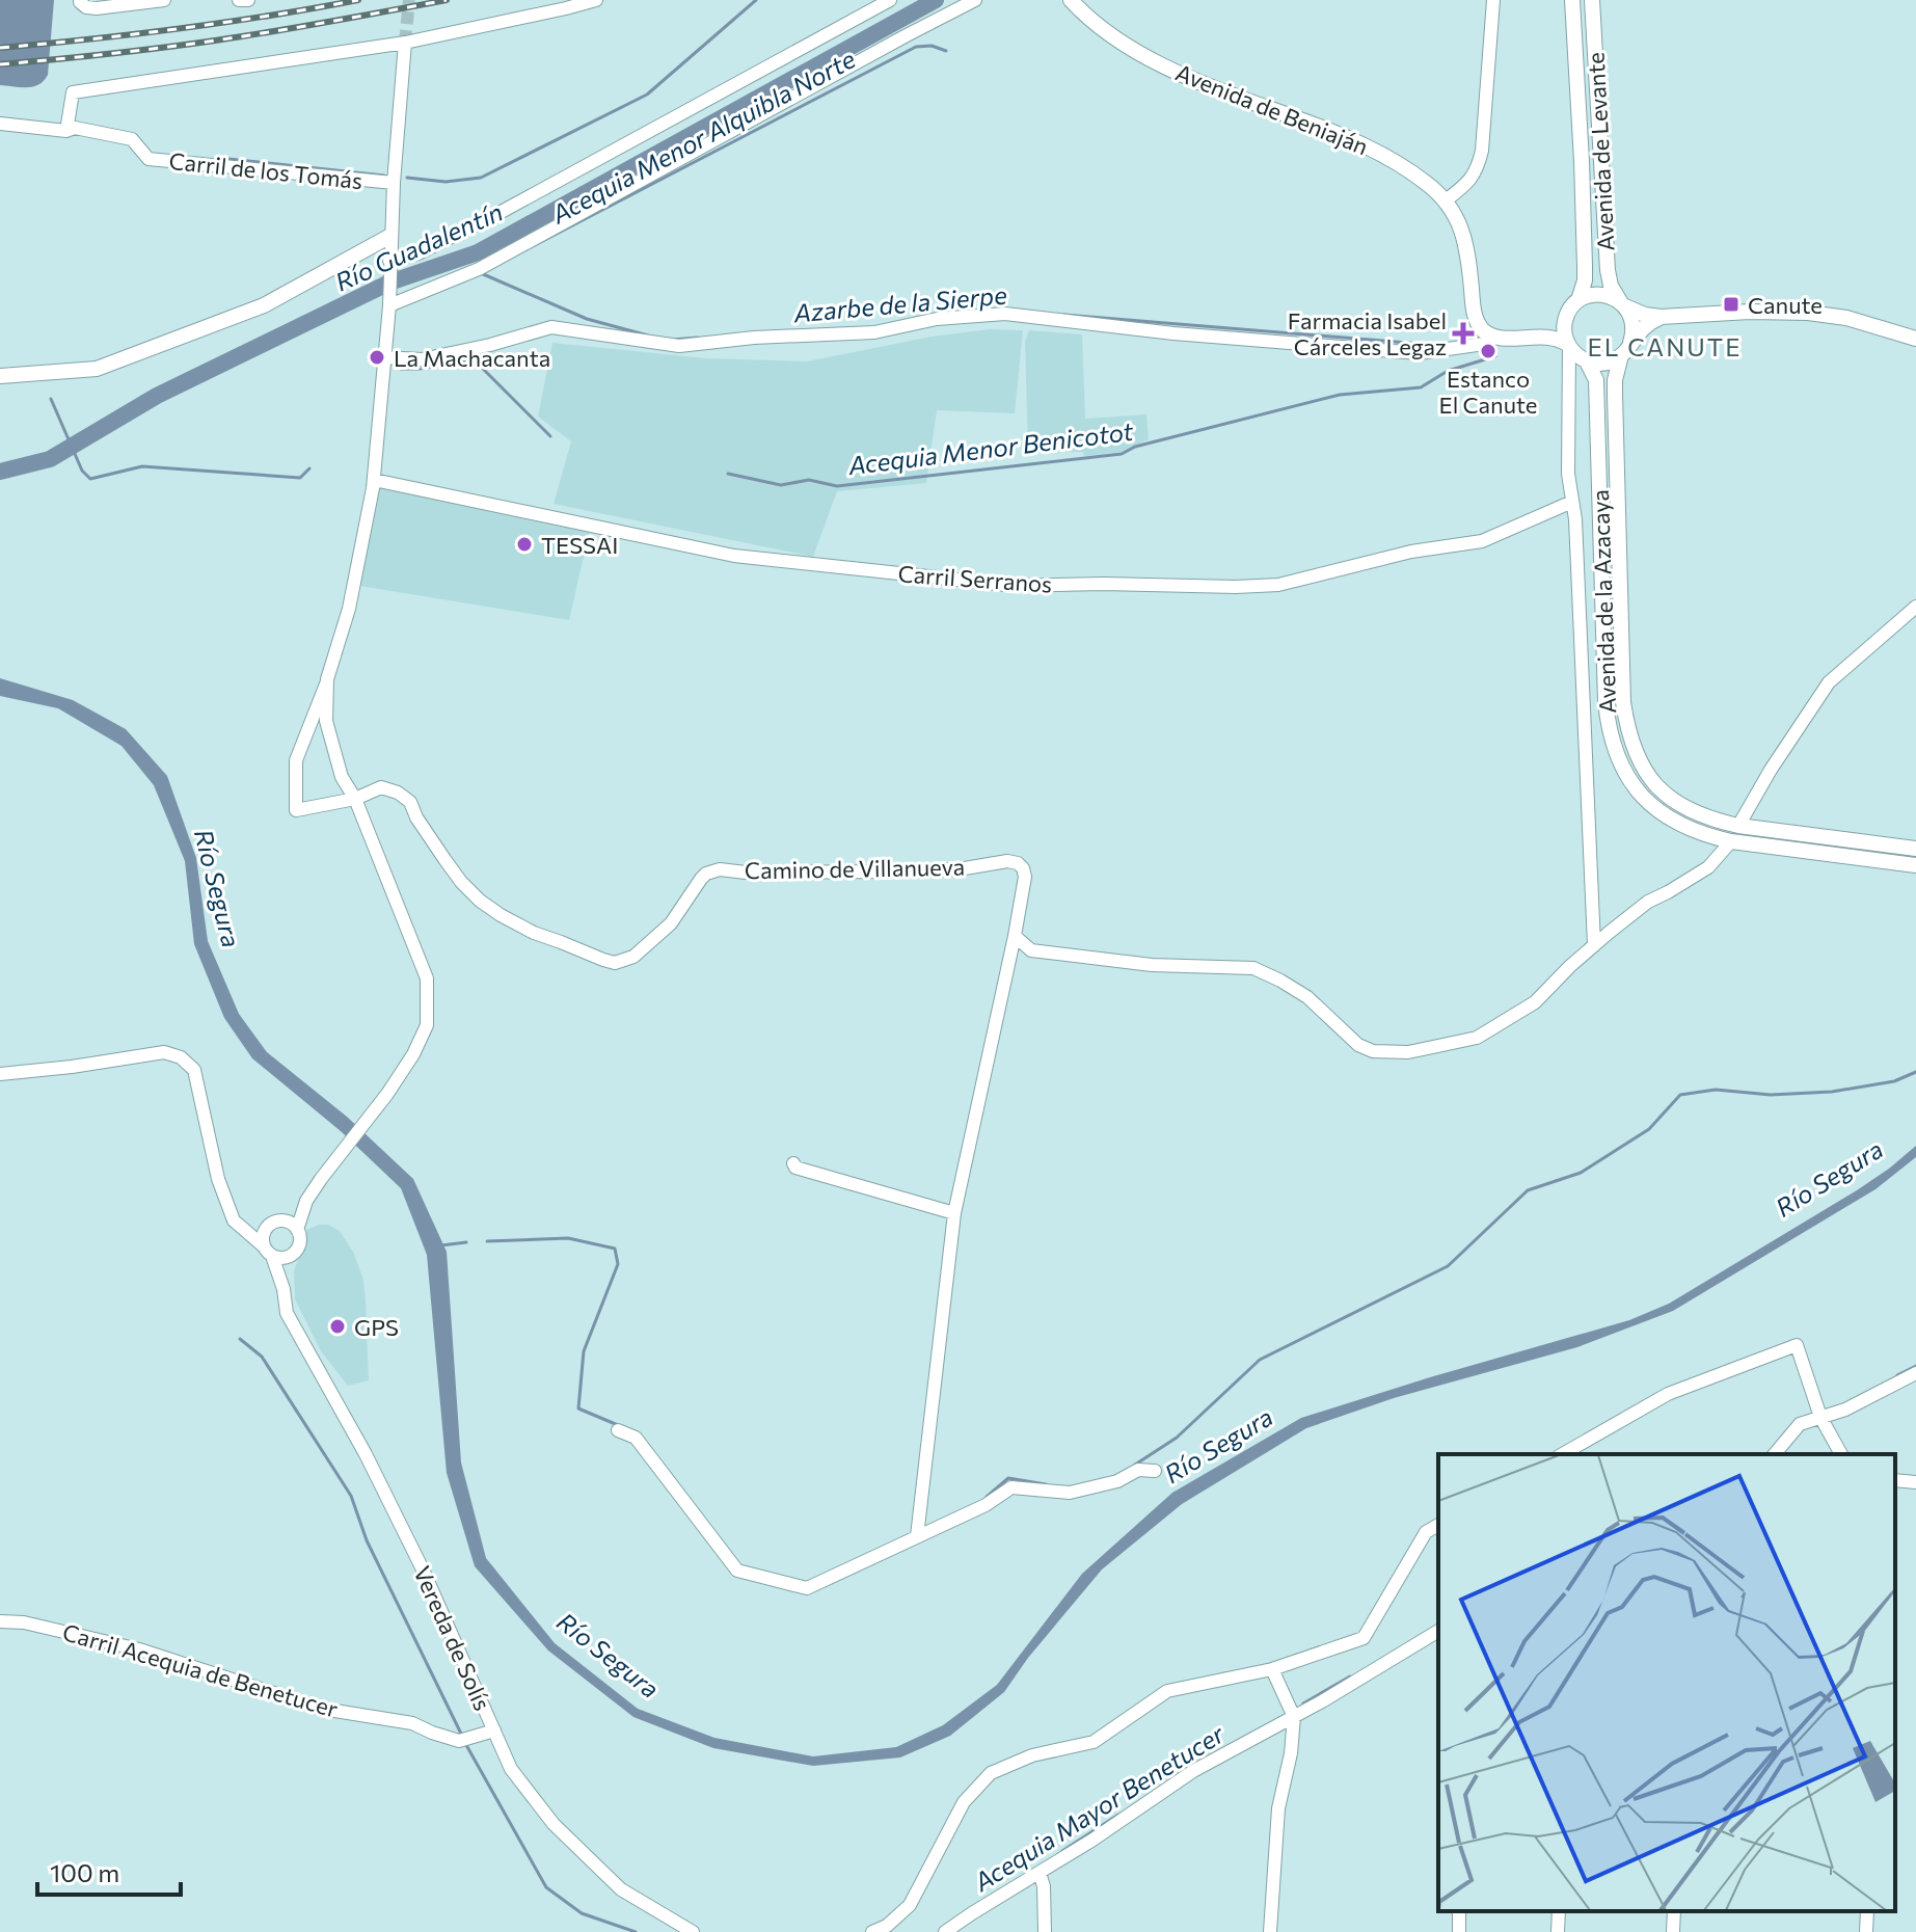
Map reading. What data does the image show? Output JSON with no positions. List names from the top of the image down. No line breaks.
{"streets":{"main road":["Avenida de Beniaján","Avenida de Levante","Avenida de la Azacaya"],"street":["Carril de los Tomás","Carril Serranos","Camino de Villanueva","Vereda de Solís","Carril Acequia de Benetucer"]},"crossings":[["Avenida de Levante","Avenida de la Azacaya"],["Vereda de Solís","Carril Acequia de Benetucer"]],"districts":["EL CANUTE"],"water":["Acequia Menor Alquibla Norte","Río Guadalentín","Azarbe de la Sierpe","Acequia Menor Benicotot","Río Segura","Acequia Mayor Benetucer"],"places":{"transit":["Canute"],"health":["Farmacia Isabel Cárceles Legaz"],"other":["Estanco El Canute","La Machacanta","TESSAI","GPS"]},"scale_bar":"100 m"}
